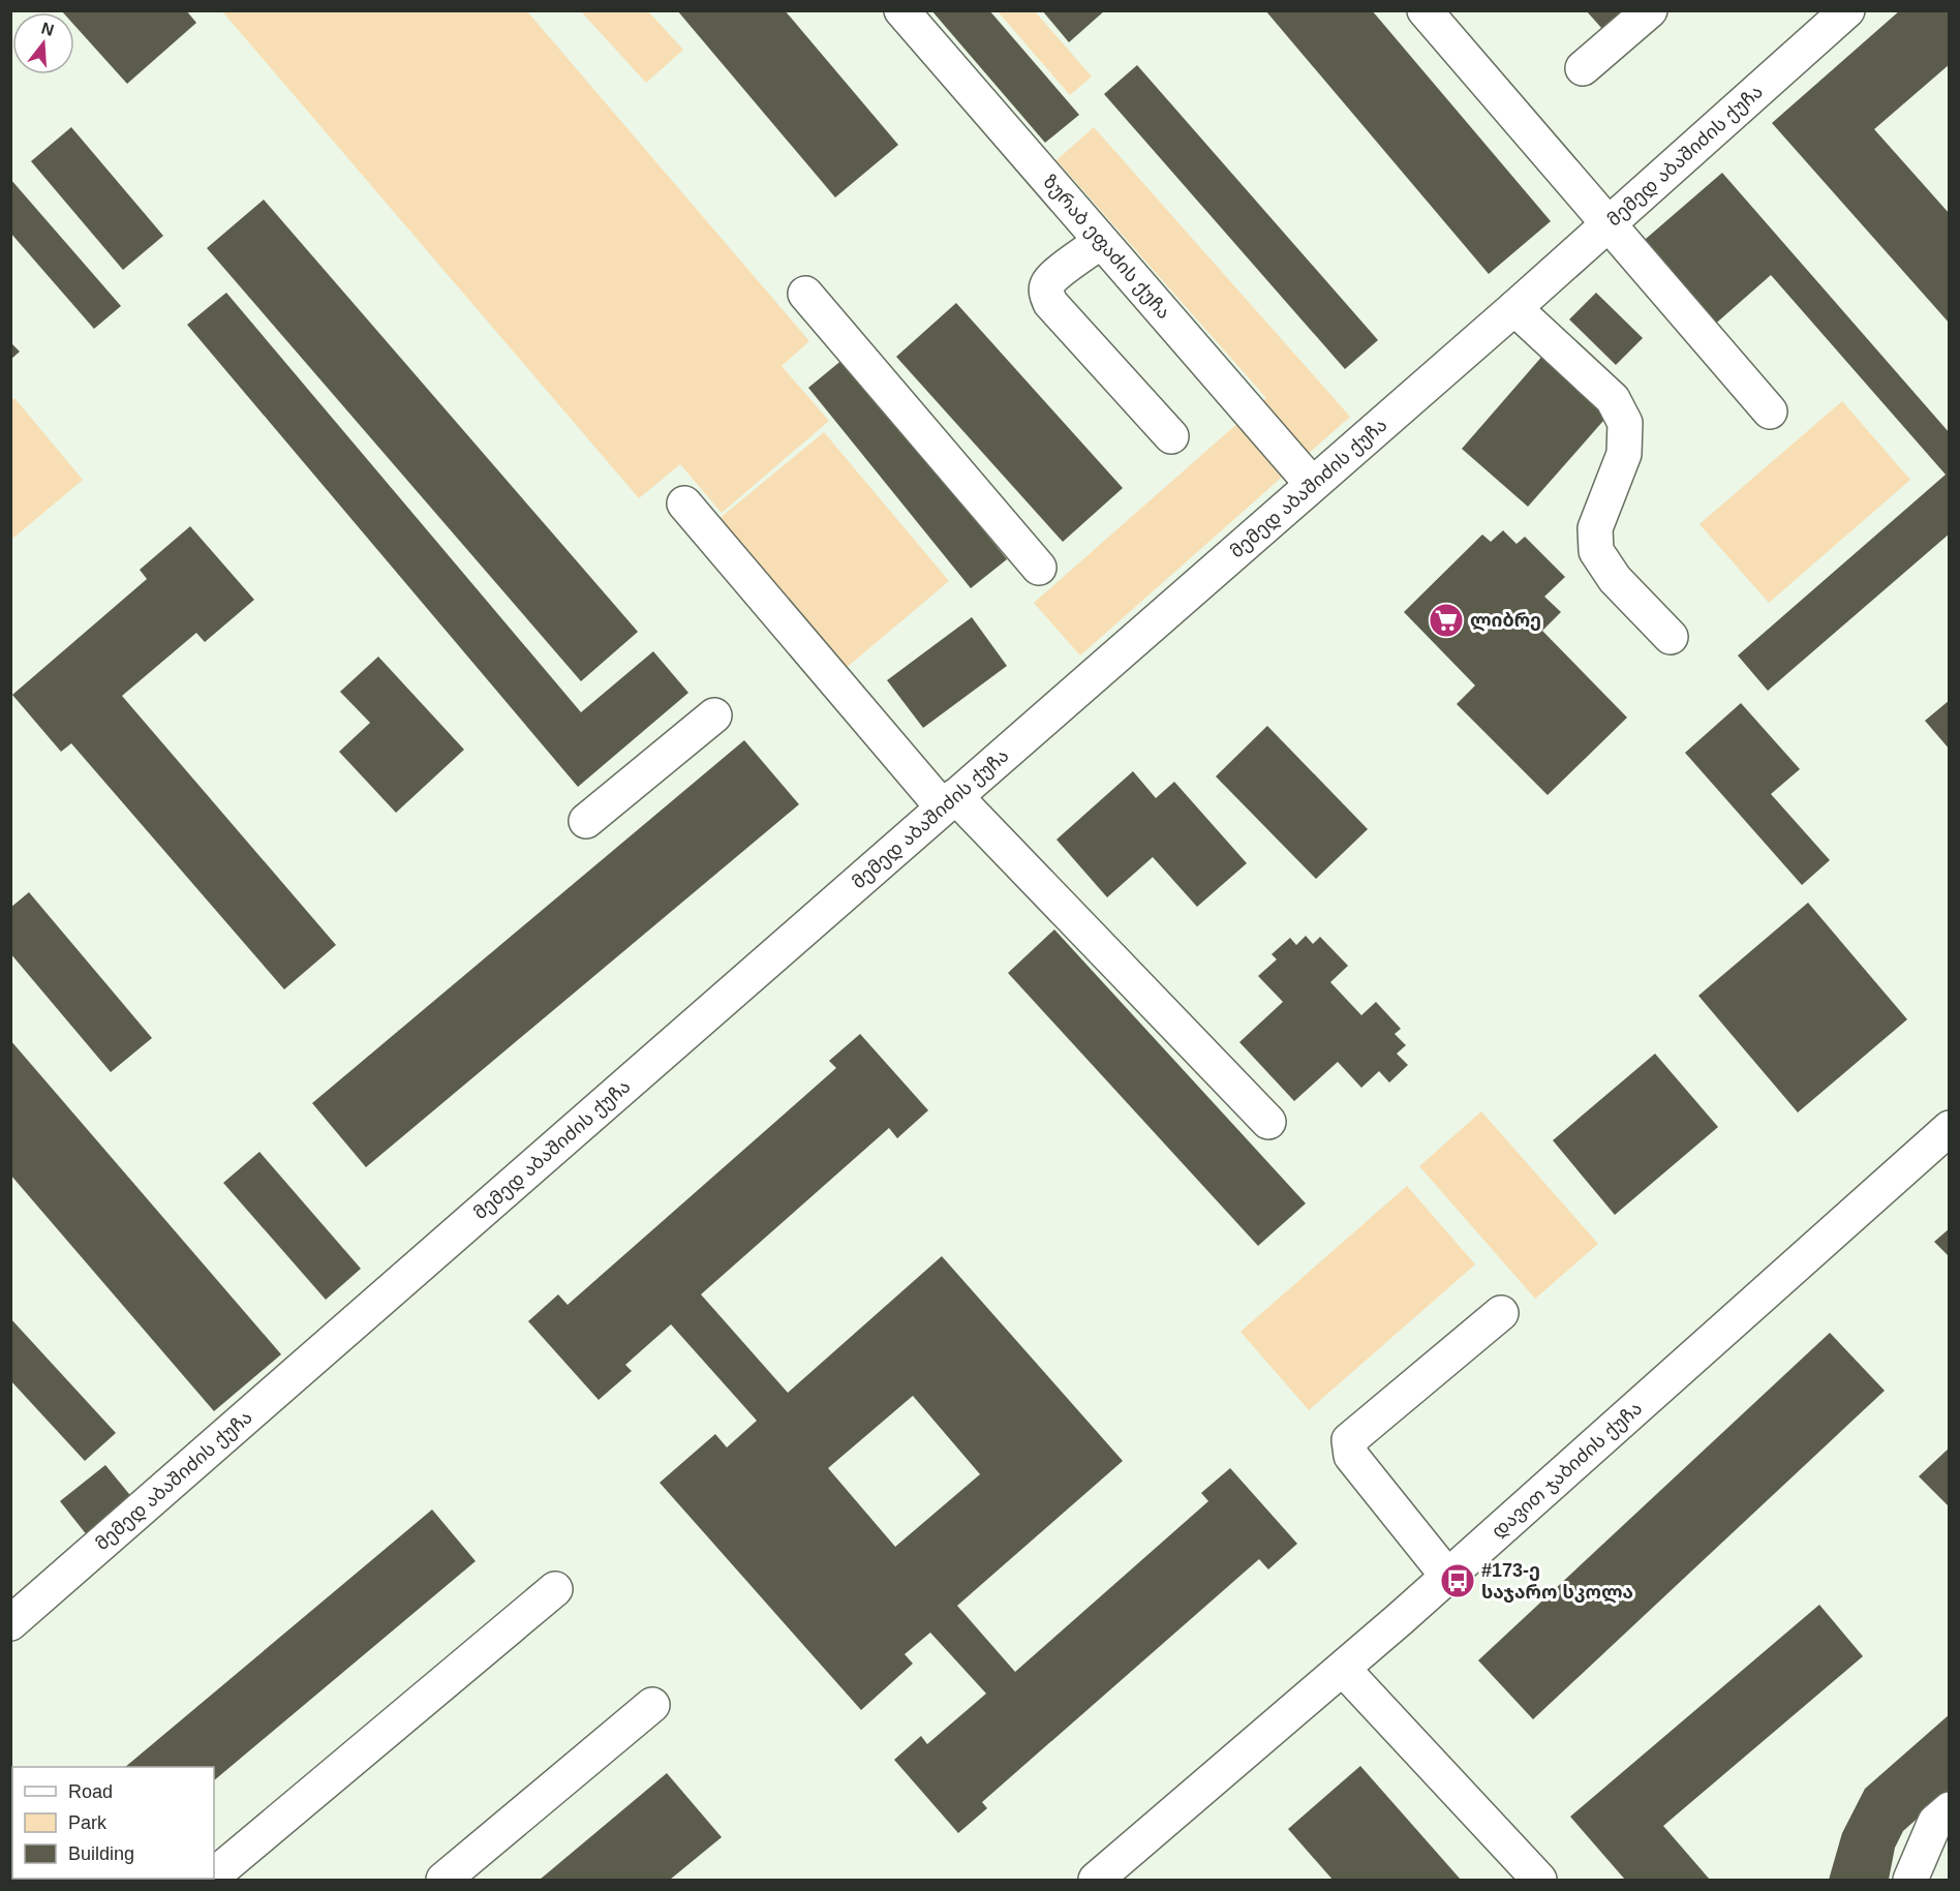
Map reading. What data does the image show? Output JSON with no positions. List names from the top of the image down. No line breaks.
{"streets":{"street":["მემედ აბაშიძის ქუჩა","ზურაბ ეფაძის ქუჩა","დავით ჯაბიძის ქუჩა"]},"crossings":[["მემედ აბაშიძის ქუჩა","ზურაბ ეფაძის ქუჩა"]],"places":{"supermarket":["ლიბრე"],"bus stop":["#173-ე საჯარო სკოლა"]},"legend":["Road","Park","Building"],"north":"top"}
